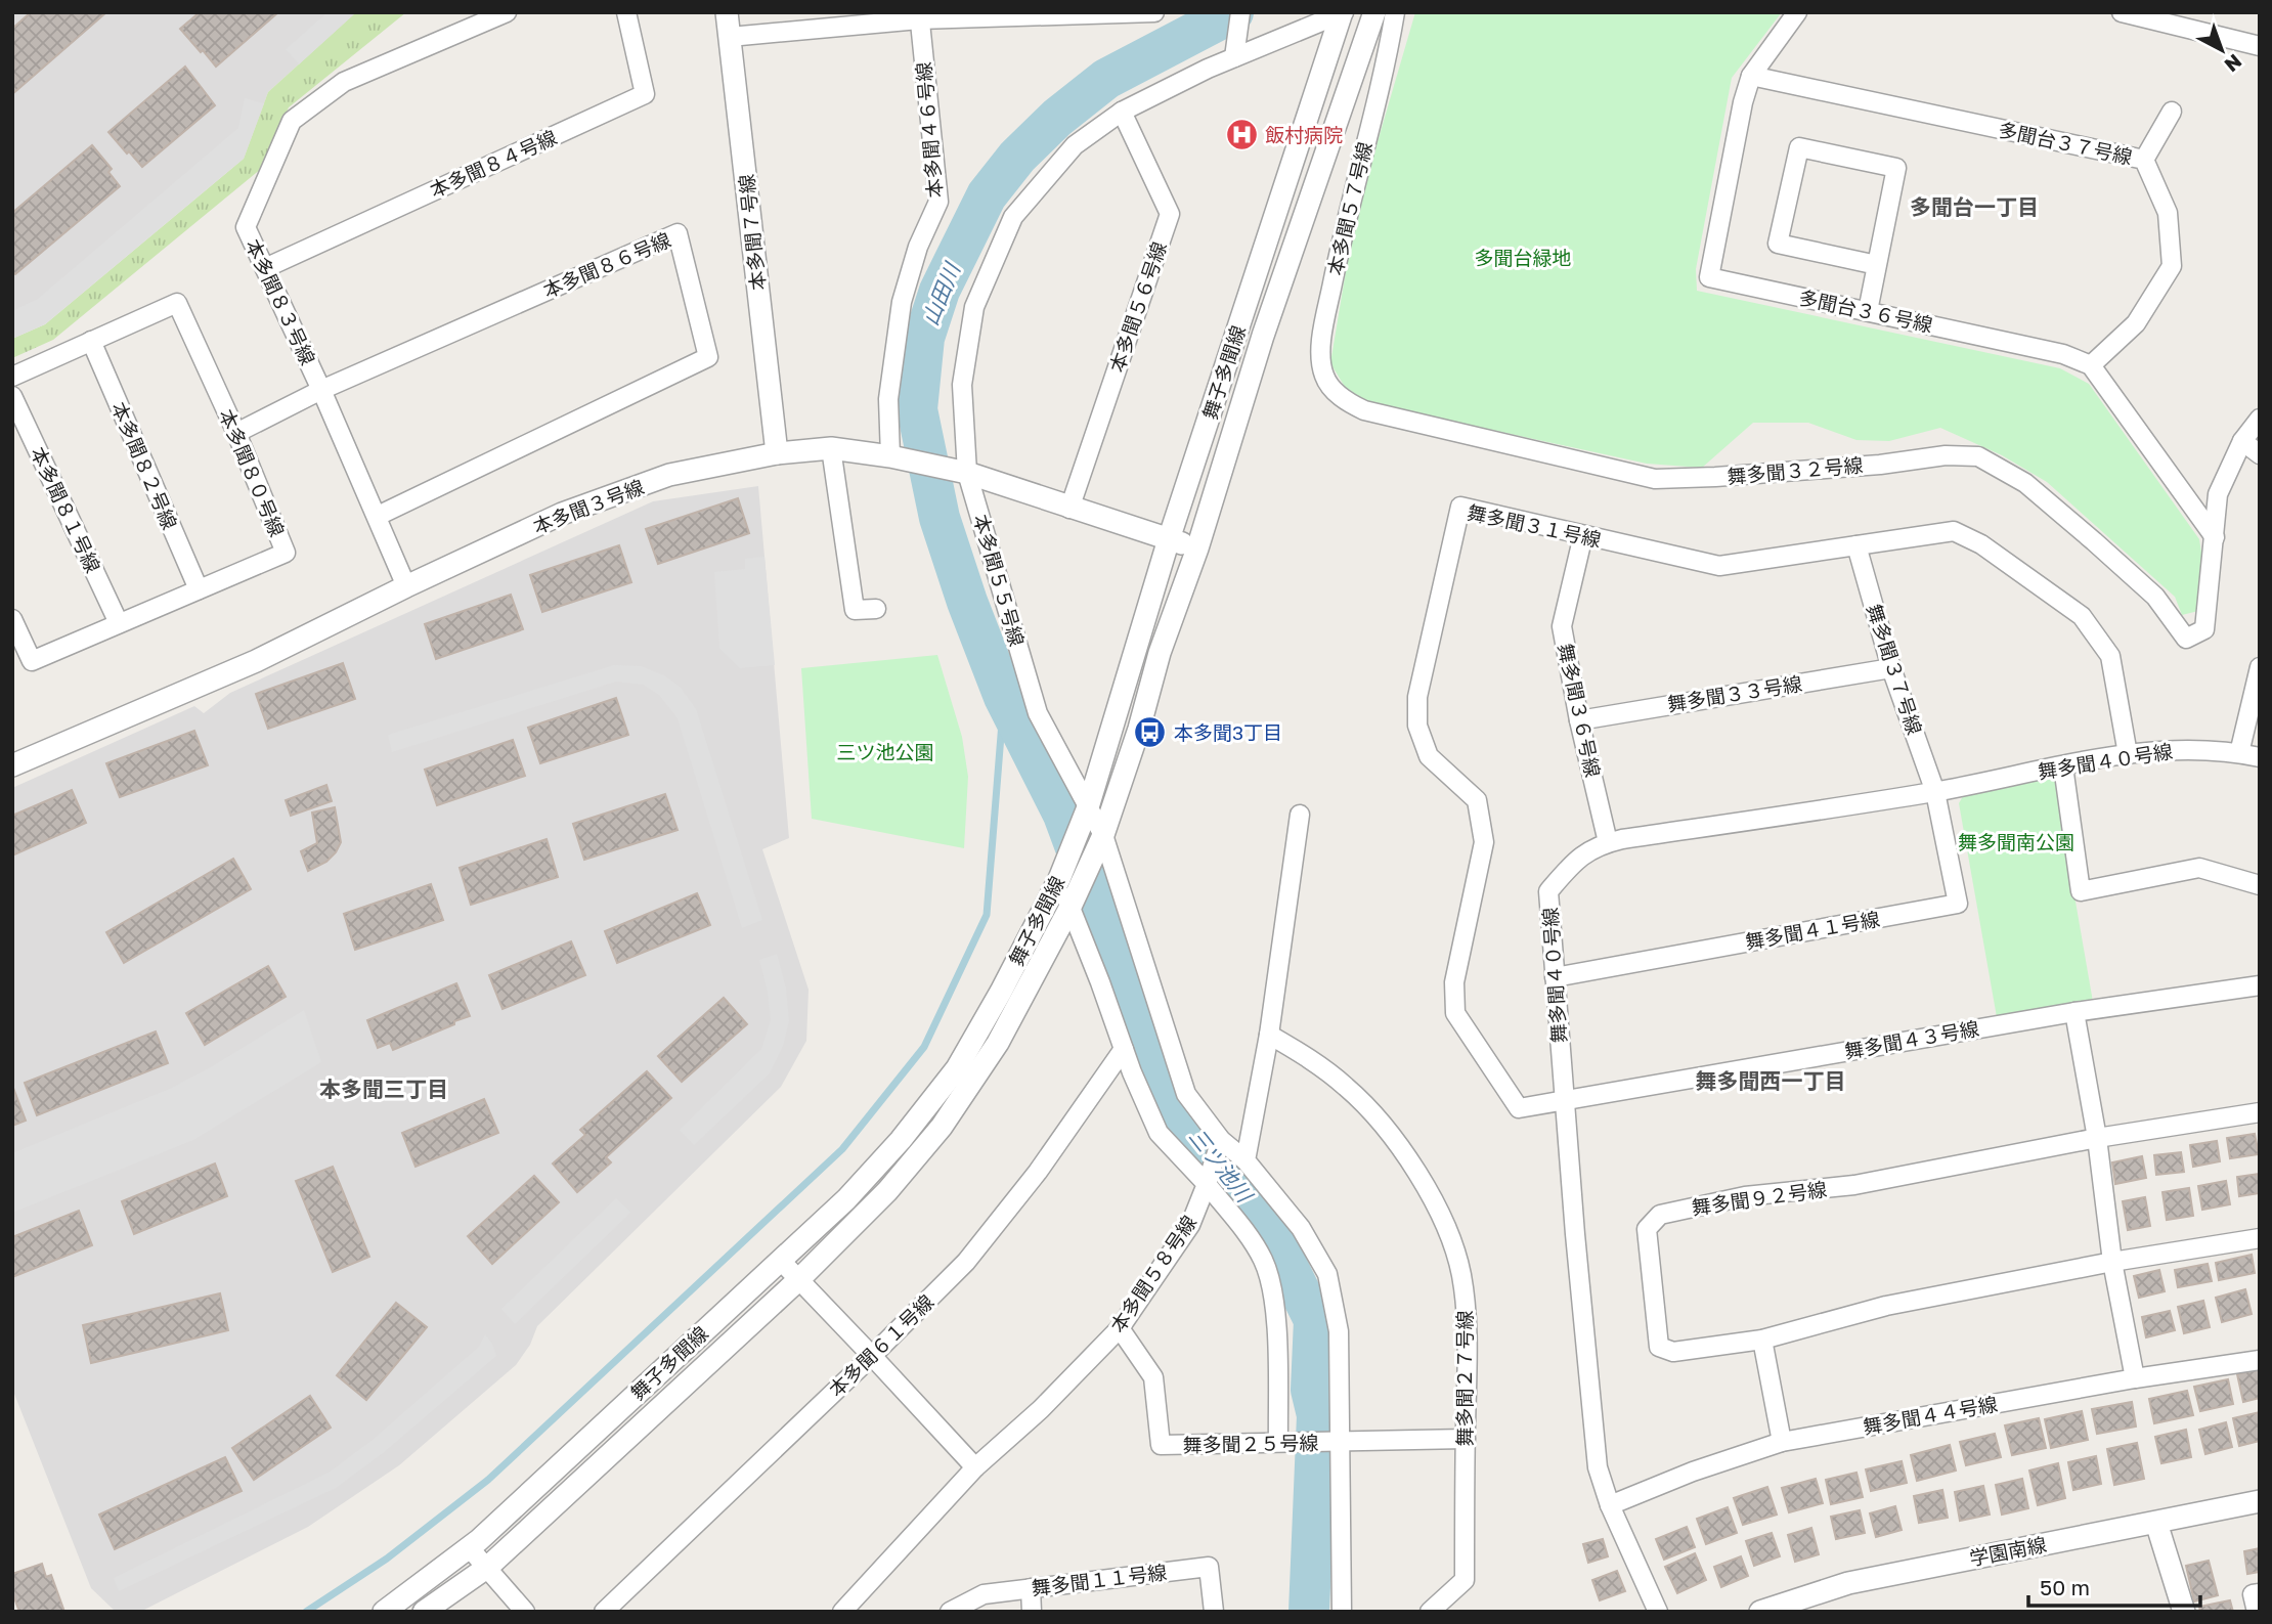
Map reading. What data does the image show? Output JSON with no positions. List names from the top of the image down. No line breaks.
{"streets":{"street":["本多聞４６号線","多聞台３７号線","本多聞８４号線","本多聞５７号線","本多聞７号線","本多聞８６号線","本多聞８３号線","本多聞５６号線","多聞台３６号線","舞子多聞線","本多聞８２号線","舞多聞３２号線","本多聞８０号線","本多聞３号線","本多聞８１号線","舞多聞３１号線","本多聞５５号線","舞多聞３７号線","舞多聞３３号線","舞多聞３６号線","舞多聞４０号線","舞多聞４１号線","舞多聞４３号線","舞多聞９２号線","本多聞５８号線","本多聞６１号線","舞多聞２７号線","舞多聞４４号線","舞多聞２５号線","学園南線","舞多聞１１号線"]},"crossings":[["本多聞４６号線","本多聞３号線"],["多聞台３７号線","多聞台３６号線"],["本多聞８４号線","本多聞８３号線"],["本多聞５７号線","舞多聞３２号線"],["本多聞７号線","本多聞３号線"],["本多聞８６号線","本多聞８３号線"],["本多聞８３号線","本多聞３号線"],["本多聞５６号線","本多聞３号線"],["本多聞５６号線","本多聞５５号線"],["舞子多聞線","本多聞３号線"],["舞子多聞線","本多聞５５号線"],["本多聞８２号線","本多聞８０号線"],["本多聞８０号線","本多聞８１号線"],["本多聞３号線","本多聞５５号線"],["舞多聞３１号線","舞多聞３７号線"],["舞多聞３１号線","舞多聞３６号線"],["舞多聞３１号線","舞多聞４０号線"],["舞多聞３１号線","舞多聞４３号線"],["舞多聞３７号線","舞多聞３３号線"],["舞多聞３７号線","舞多聞４０号線"],["舞多聞３７号線","舞多聞４１号線"],["舞多聞３３号線","舞多聞３６号線"],["舞多聞３６号線","舞多聞４０号線"],["舞多聞４０号線","舞多聞４１号線"],["舞多聞４０号線","舞多聞４３号線"],["舞多聞４０号線","舞多聞４４号線"],["本多聞５８号線","舞多聞２５号線"],["舞多聞２７号線","舞多聞２５号線"]],"districts":["多聞台一丁目","舞多聞西一丁目","本多聞三丁目"],"water":["山田川","三ツ池川"],"parks":["多聞台緑地","三ツ池公園","舞多聞南公園"],"places":{"hospital":["飯村病院"],"bus stop":["本多聞3丁目"]},"scale_bar":"50 m","north":"bottom right"}
